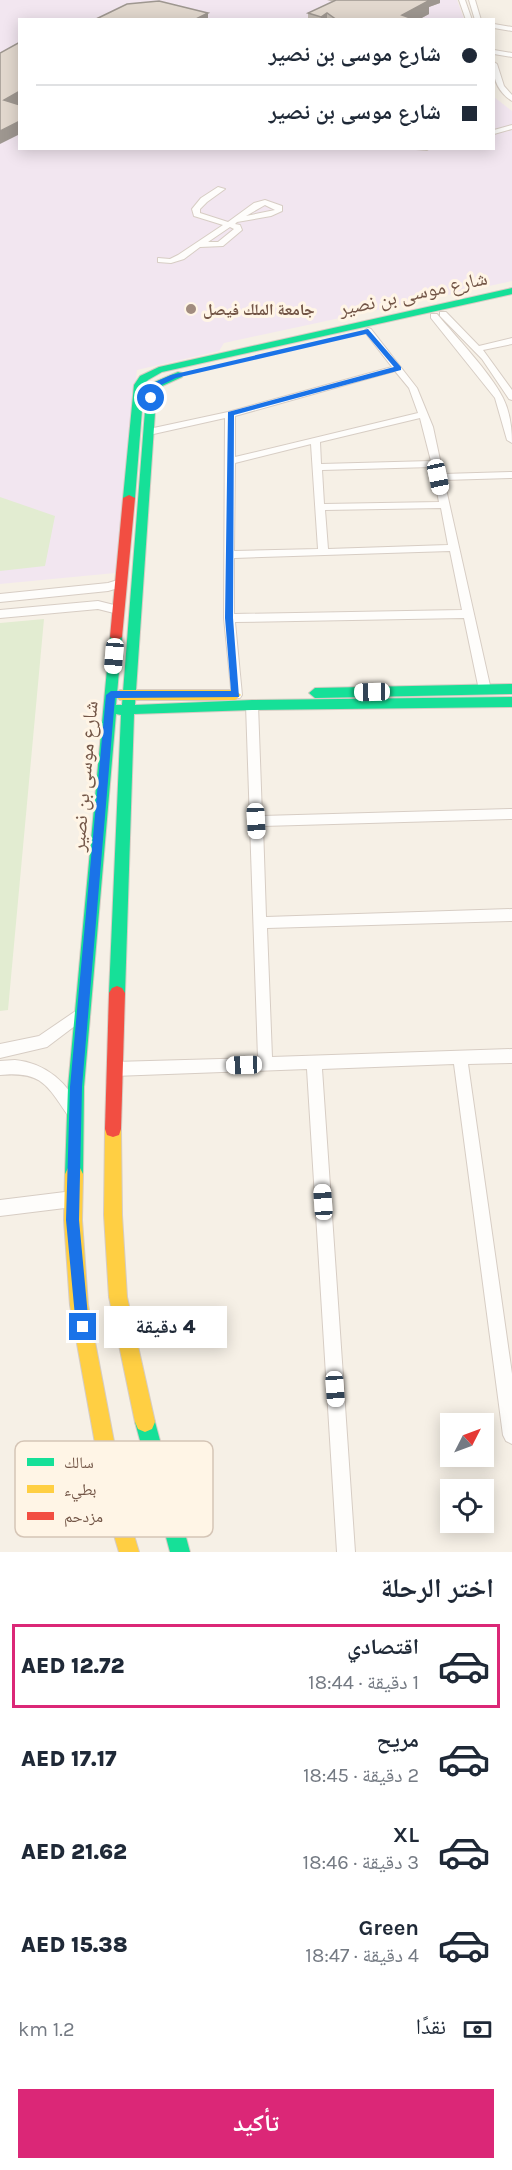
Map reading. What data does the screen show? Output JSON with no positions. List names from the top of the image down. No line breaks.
{"streets":{"street":["شارع موسى بن نصير"]},"places":["جامعة الملك فيصل"],"legend":["سالك","بطيء","مزدحم"],"north":"top right","page":{"banner":["شارع موسى بن نصير","شارع موسى بن نصير"],"bubble":"4 دقيقة","heading":"اختر الرحلة","list":[{"name":"اقتصادي","note":"1 دقيقة · 18:44","value":"AED 12.72"},{"name":"مريح","note":"2 دقيقة · 18:45","value":"AED 17.17"},{"name":"XL","note":"3 دقيقة · 18:46","value":"AED 21.62"},{"name":"Green","note":"4 دقيقة · 18:47","value":"AED 15.38"}],"pay":["نقدًا","1.2 km"],"buttons":"تأكيد"}}
